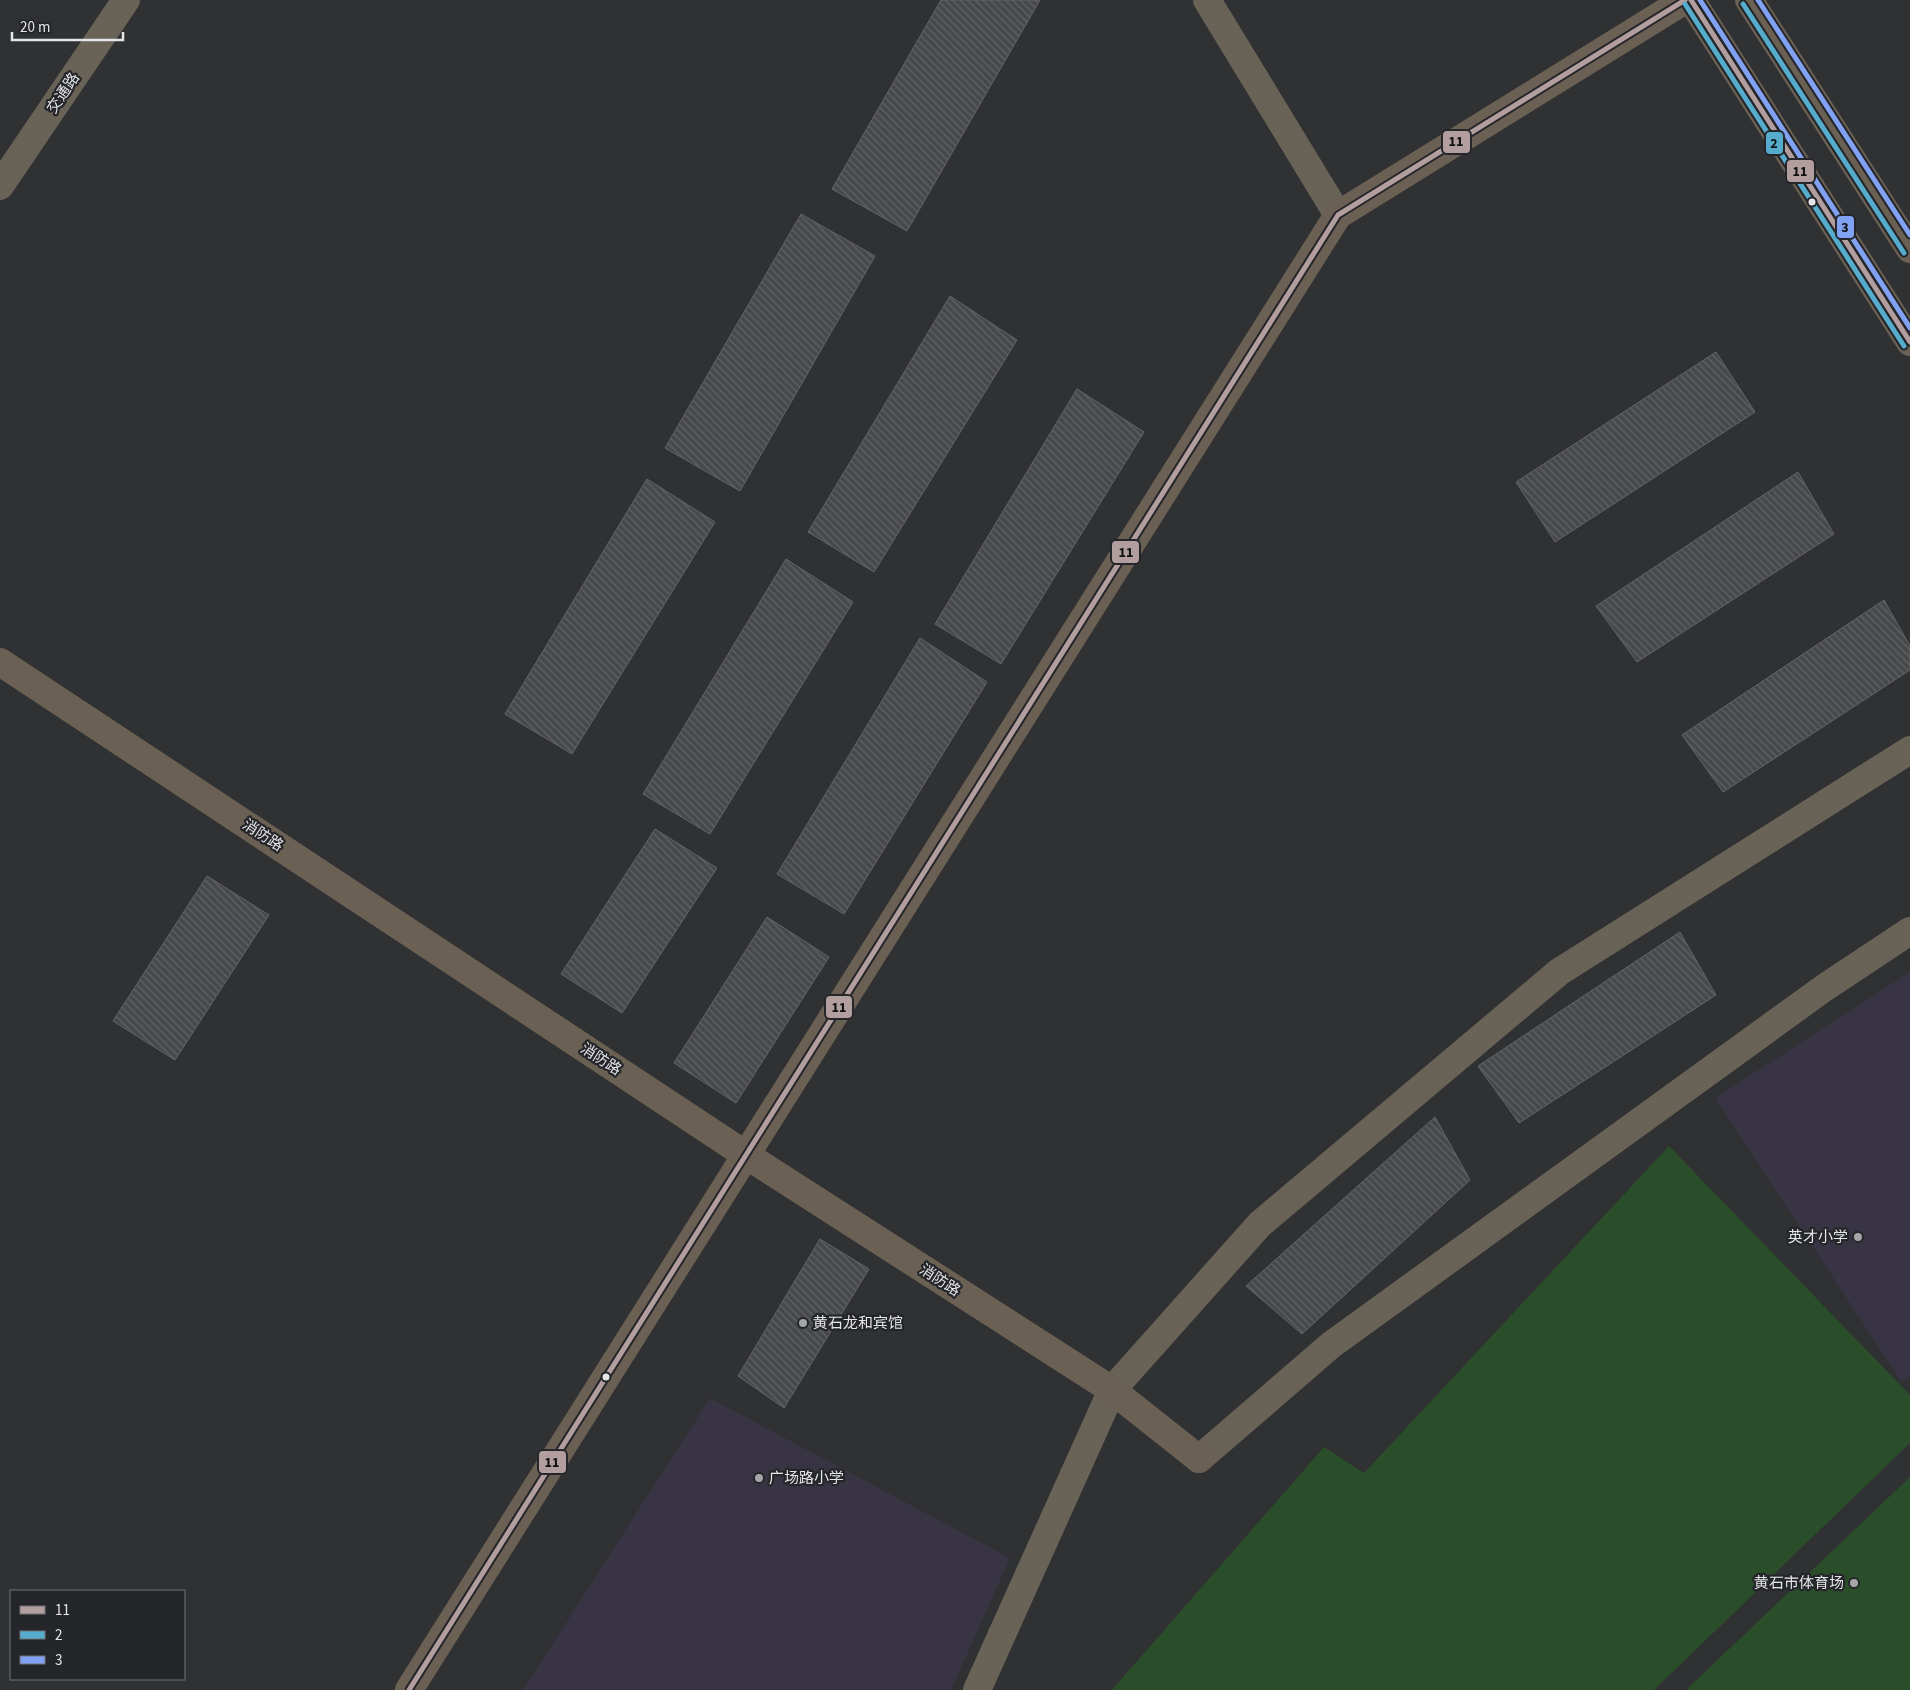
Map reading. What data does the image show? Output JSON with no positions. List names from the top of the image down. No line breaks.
{"streets":{"street":["交通路","消防路"]},"places":["英才小学","黄石龙和宾馆","广场路小学","黄石市体育场"],"lines":["transit line 11","transit line 3","transit line 2"],"legend":["11","2","3"],"scale_bar":"20 m"}
